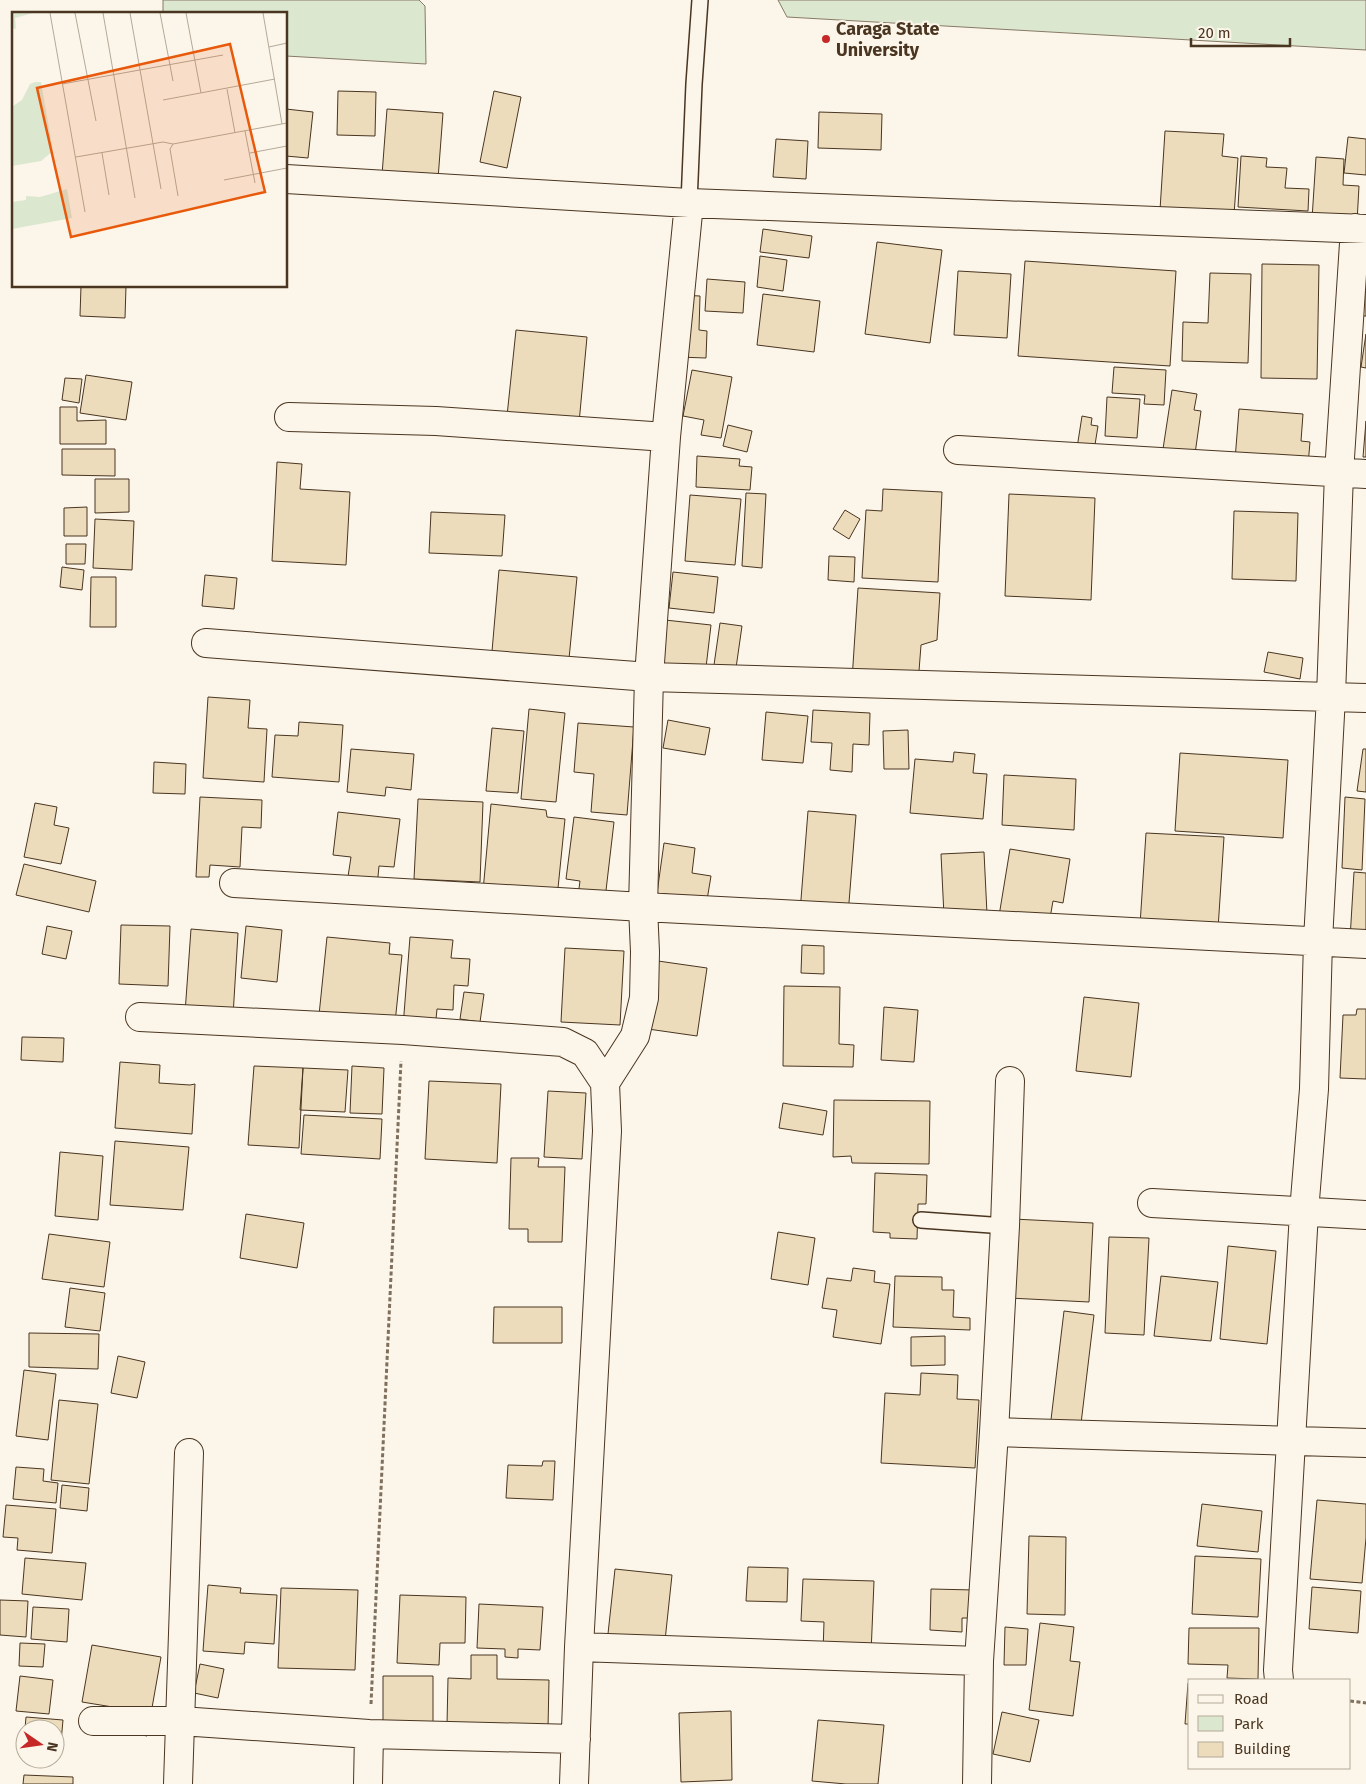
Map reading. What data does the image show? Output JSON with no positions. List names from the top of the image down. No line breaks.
{"places":["Caraga State University"],"legend":["Road","Park","Building"],"scale_bar":"20 m","north":"right"}
